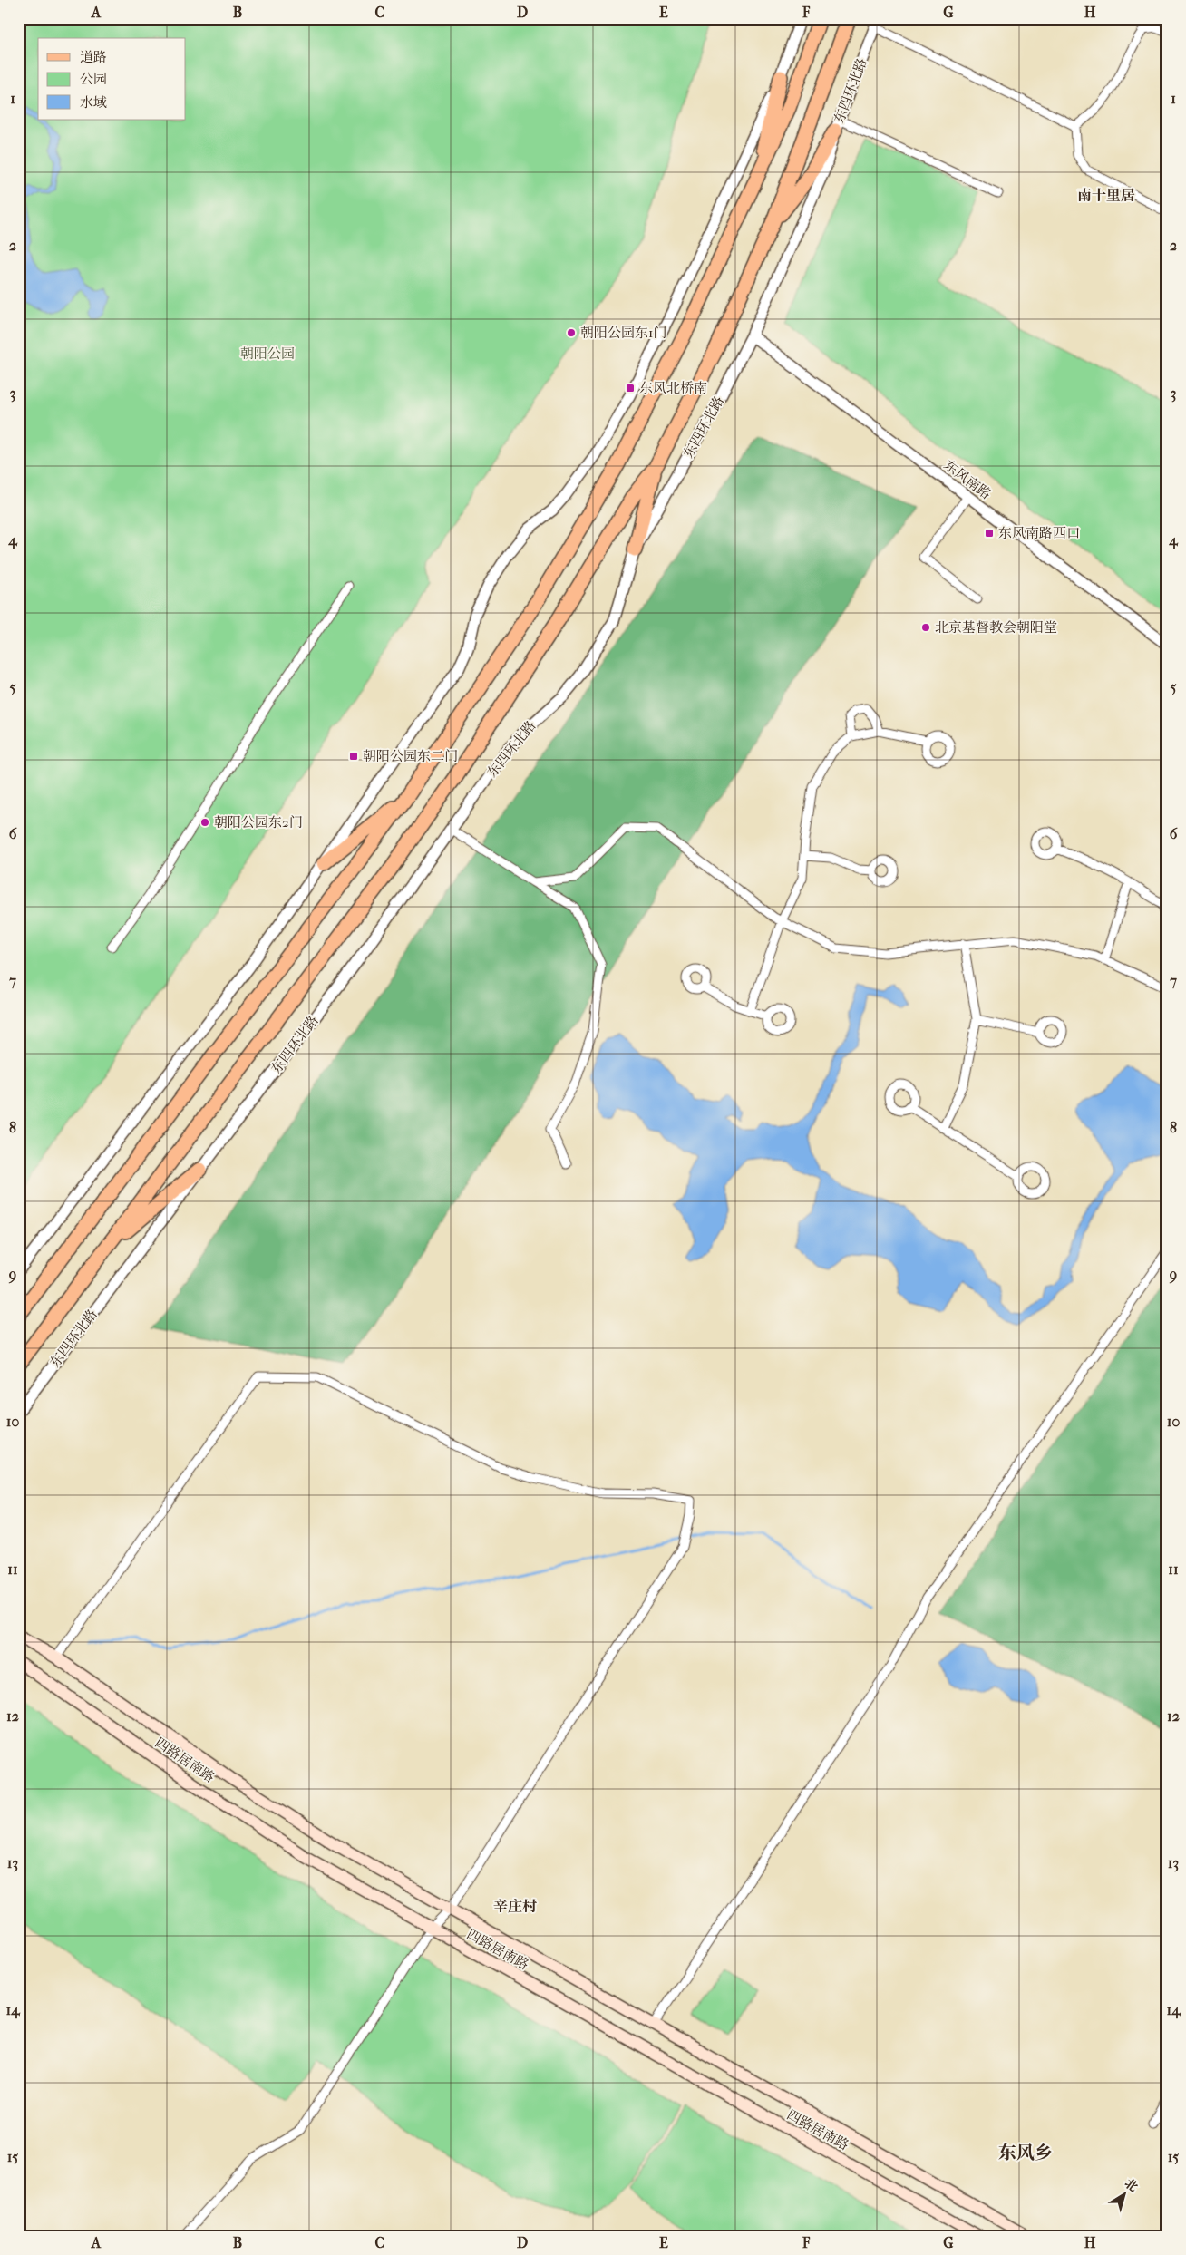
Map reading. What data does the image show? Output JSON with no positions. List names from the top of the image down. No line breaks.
{"streets":{"highway":["东四环北路"],"main road":["四路居南路"],"street":["东风南路"]},"crossings":[["东四环北路","东风南路"]],"districts":["南十里居","辛庄村","东风乡"],"parks":["朝阳公园"],"places":{"other":["朝阳公园东1门","北京基督教会朝阳堂","朝阳公园东2门"],"transit":["东风北桥南","东风南路西口","朝阳公园东二门"]},"legend":["道路","公园","水域"],"north":"top right","grid":{"columns":["A","B","C","D","E","F","G","H"],"rows":["1","2","3","4","5","6","7","8","9","10","11","12","13","14","15"]}}
